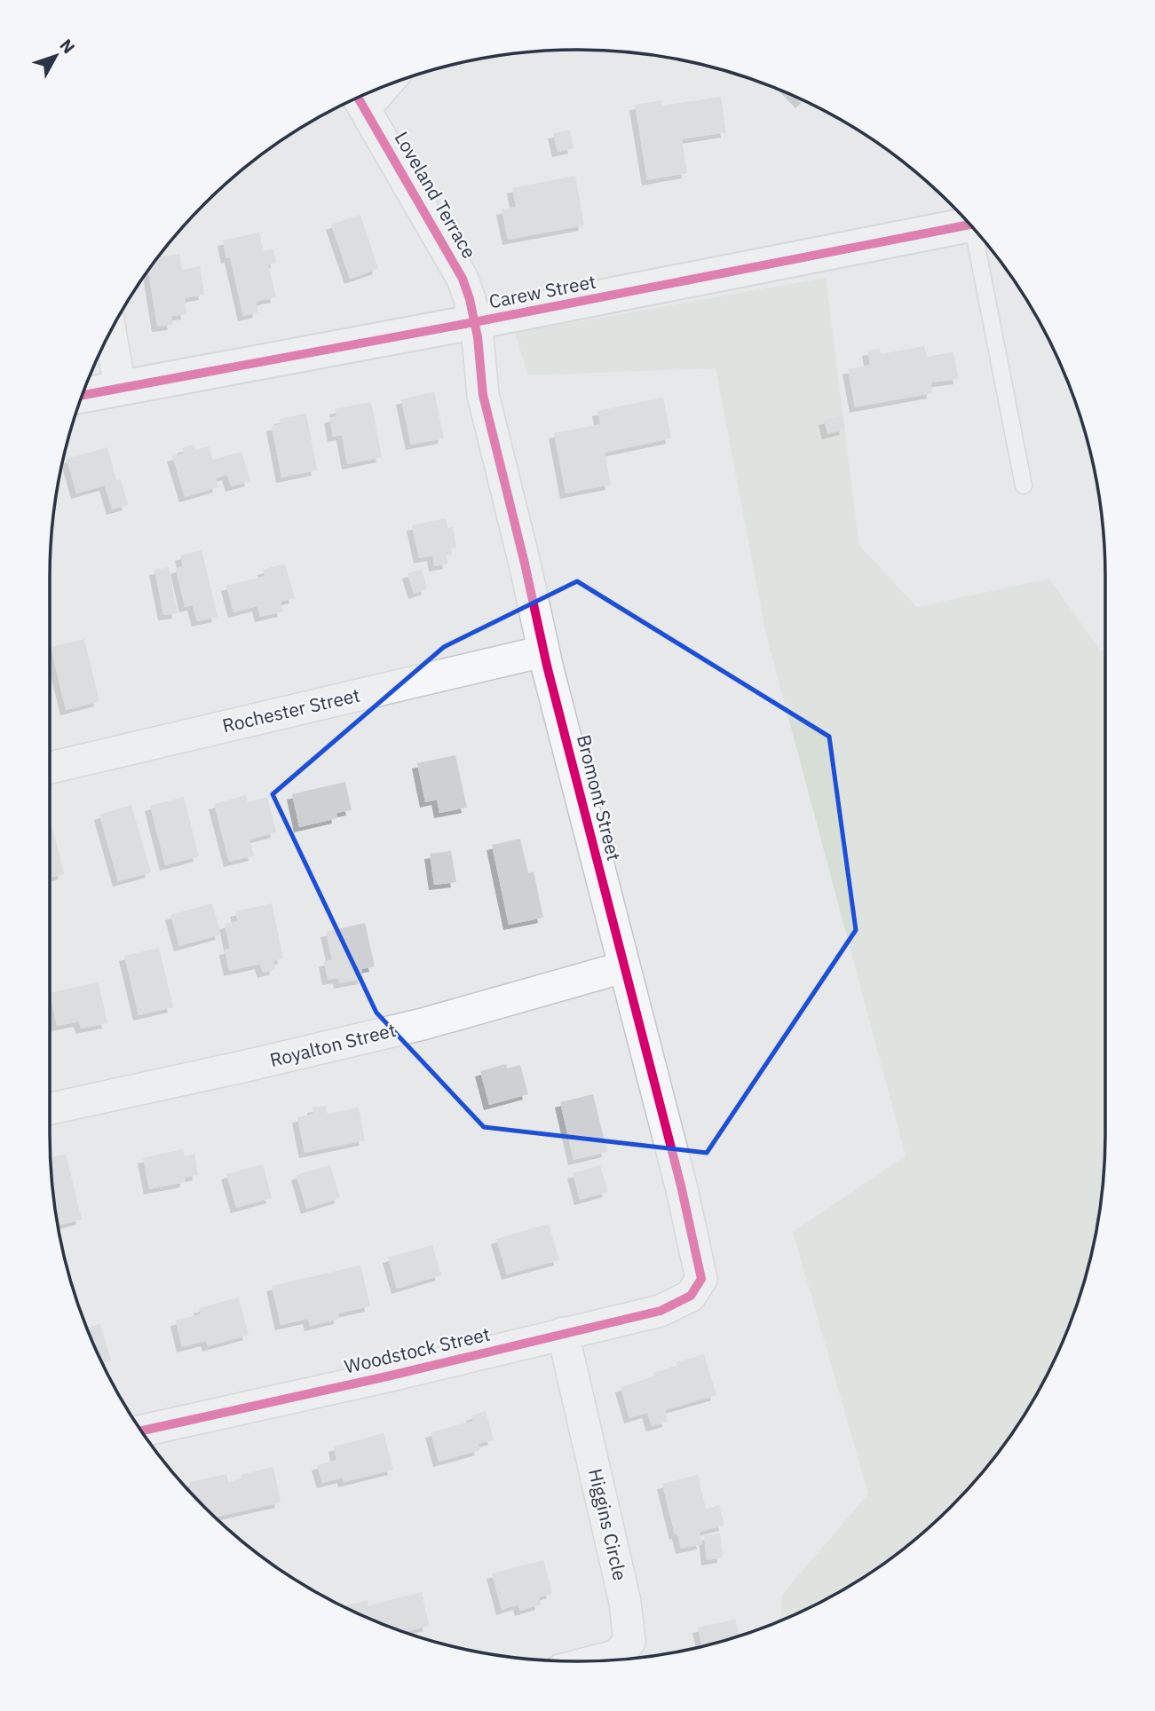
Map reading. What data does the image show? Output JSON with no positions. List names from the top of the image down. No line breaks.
{"streets":{"street":["Loveland Terrace","Carew Street","Rochester Street","Bromont Street","Royalton Street","Woodstock Street","Higgins Circle"]},"crossings":[["Loveland Terrace","Carew Street"],["Loveland Terrace","Bromont Street"],["Carew Street","Bromont Street"],["Rochester Street","Bromont Street"],["Bromont Street","Royalton Street"],["Bromont Street","Woodstock Street"],["Woodstock Street","Higgins Circle"]],"north":"top right"}
